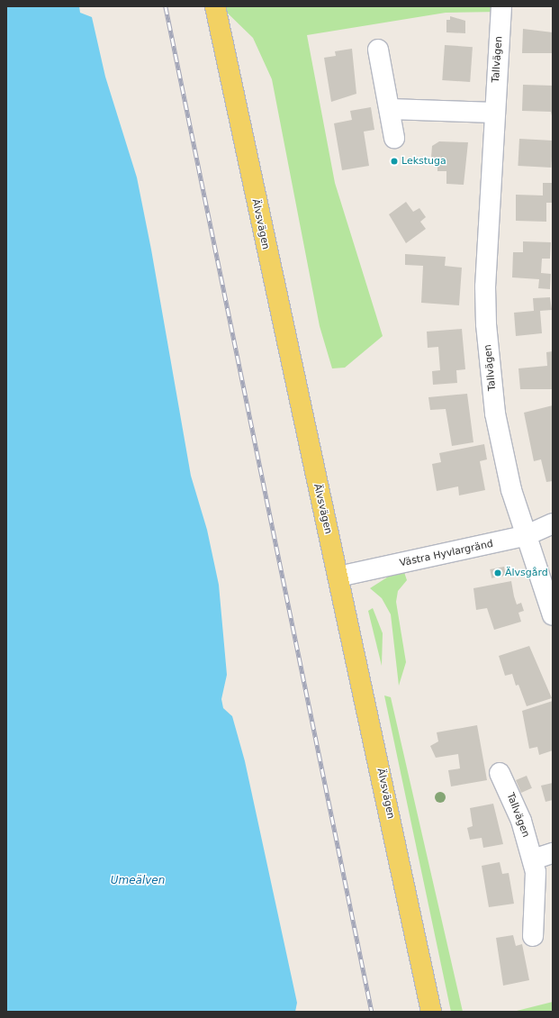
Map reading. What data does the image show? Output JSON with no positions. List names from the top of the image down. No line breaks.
{"streets":{"main road":["Älvsvägen"],"street":["Tallvägen","Västra Hyvlargränd"]},"crossings":[["Tallvägen","Västra Hyvlargränd"],["Älvsvägen","Västra Hyvlargränd"]],"water":["Umeälven"],"places":["Lekstuga","Älvsgård"]}
